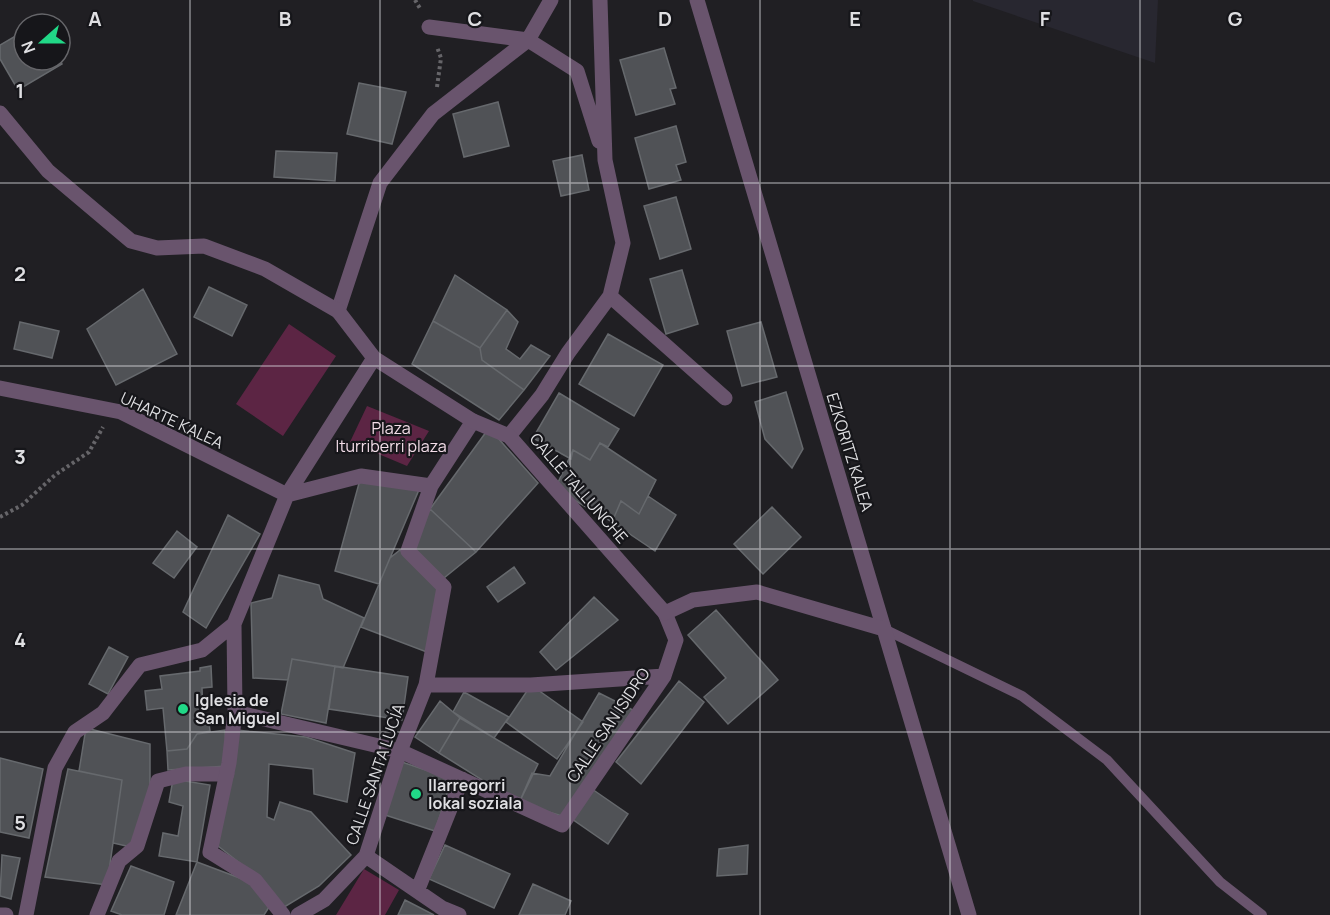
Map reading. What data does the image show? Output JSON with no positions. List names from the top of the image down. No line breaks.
{"streets":{"street":["UHARTE KALEA","EZKORITZ KALEA","CALLE TALLUNCHE","CALLE SAN ISIDRO","CALLE SANTA LUCÍA"]},"crossings":[["CALLE TALLUNCHE","CALLE SAN ISIDRO"]],"parks":["Plaza Iturriberri plaza"],"places":["Iglesia de San Miguel","Ilarregorri lokal soziala"],"north":"left","grid":{"columns":["A","B","C","D","E","F","G"],"rows":["1","2","3","4","5"]}}
